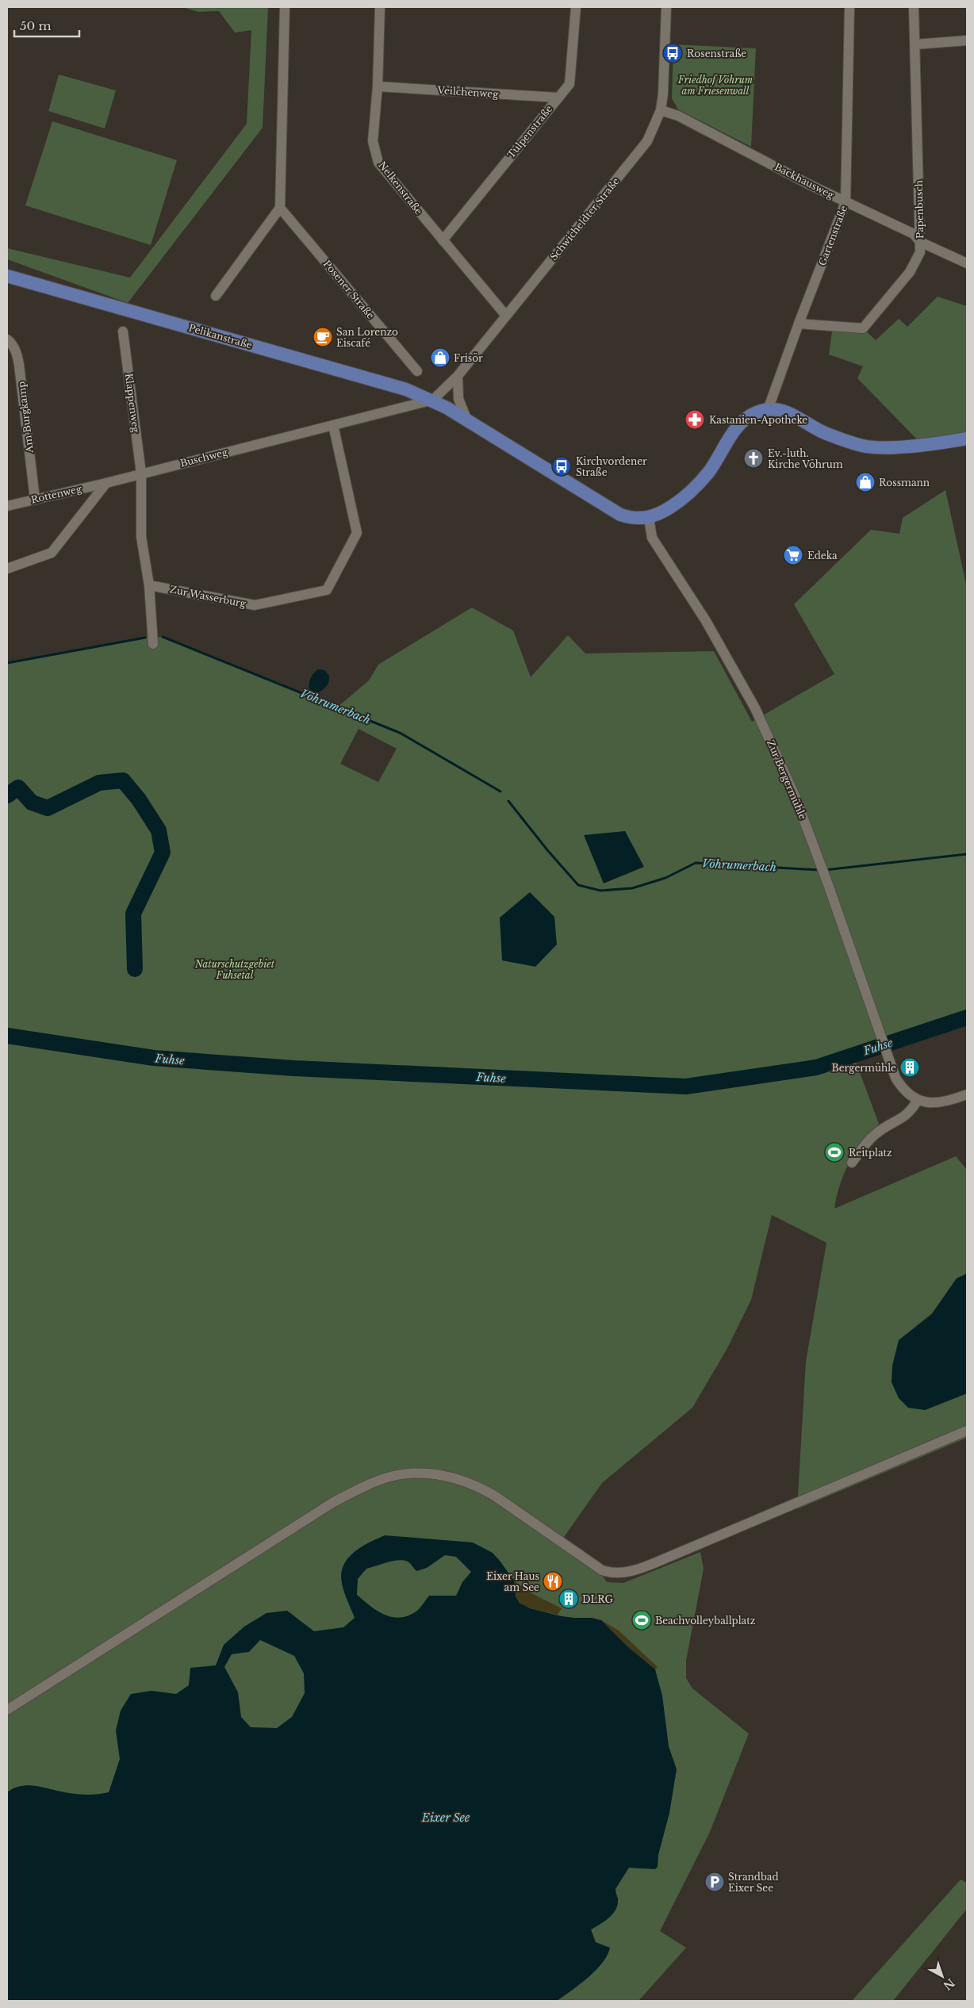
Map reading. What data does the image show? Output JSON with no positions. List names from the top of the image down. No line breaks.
{"streets":{"main road":["Pelikanstraße"],"street":["Veilchenweg","Tulpenstraße","Backhausweg","Nelkenstraße","Papenbusch","Schwicheldter Straße","Gartenstraße","Posener Straße","Klappenweg","Am Burgkamp","Buschweg","Rottenweg","Zur Wasserburg","Zur Bergermühle"]},"crossings":[["Veilchenweg","Tulpenstraße"],["Veilchenweg","Nelkenstraße"],["Tulpenstraße","Nelkenstraße"],["Backhausweg","Papenbusch"],["Backhausweg","Schwicheldter Straße"],["Backhausweg","Gartenstraße"],["Nelkenstraße","Schwicheldter Straße"],["Papenbusch","Gartenstraße"],["Schwicheldter Straße","Pelikanstraße"],["Schwicheldter Straße","Buschweg"],["Pelikanstraße","Buschweg"],["Klappenweg","Buschweg"],["Am Burgkamp","Rottenweg"],["Buschweg","Rottenweg"],["Buschweg","Zur Wasserburg"]],"water":["Vöhrumerbach","Fuhse","Eixer See"],"parks":["Friedhof Vöhrum am Friesenwall","Naturschutzgebiet Fuhsetal"],"places":{"bus stop":["Rosenstraße","Kirchvordener Straße"],"cafe":["San Lorenzo Eiscafé"],"shop":["Frisör","Rossmann"],"pharmacy":["Kastanien-Apotheke"],"church":["Ev.-luth. Kirche Vöhrum"],"supermarket":["Edeka"],"building":["Bergermühle","DLRG"],"sports":["Reitplatz","Beachvolleyballplatz"],"restaurant":["Eixer Haus am See"],"parking":["Strandbad Eixer See"]},"scale_bar":"50 m","north":"bottom right"}
